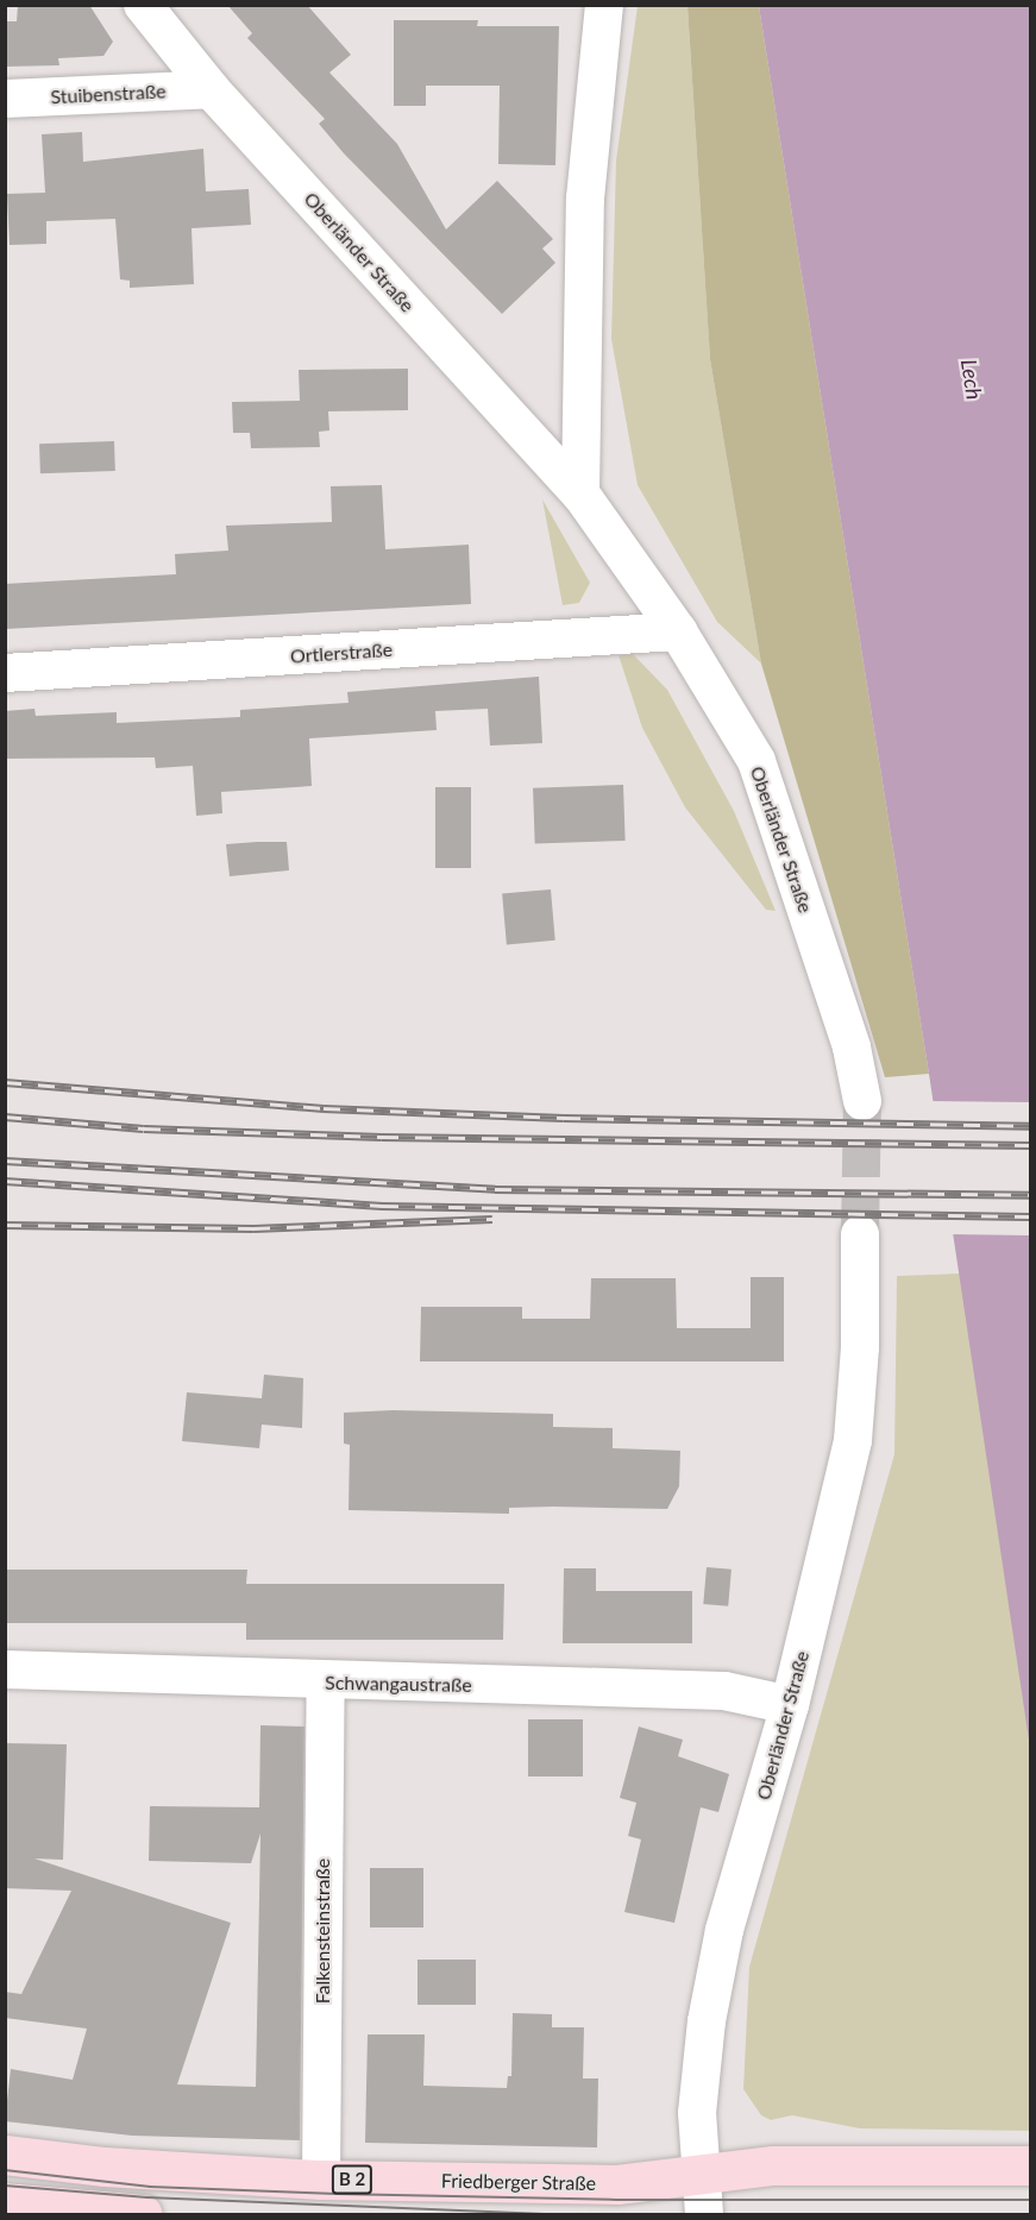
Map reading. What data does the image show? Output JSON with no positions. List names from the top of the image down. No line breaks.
{"streets":{"main road":["B 2","Friedberger Straße"],"street":["Stuibenstraße","Oberländer Straße","Ortlerstraße","Schwangaustraße","Falkensteinstraße"]},"crossings":[["Stuibenstraße","Oberländer Straße"],["Oberländer Straße","Ortlerstraße"],["Oberländer Straße","Schwangaustraße"],["Oberländer Straße","Friedberger Straße"],["Schwangaustraße","Falkensteinstraße"],["Falkensteinstraße","Friedberger Straße"]],"water":["Lech"]}
